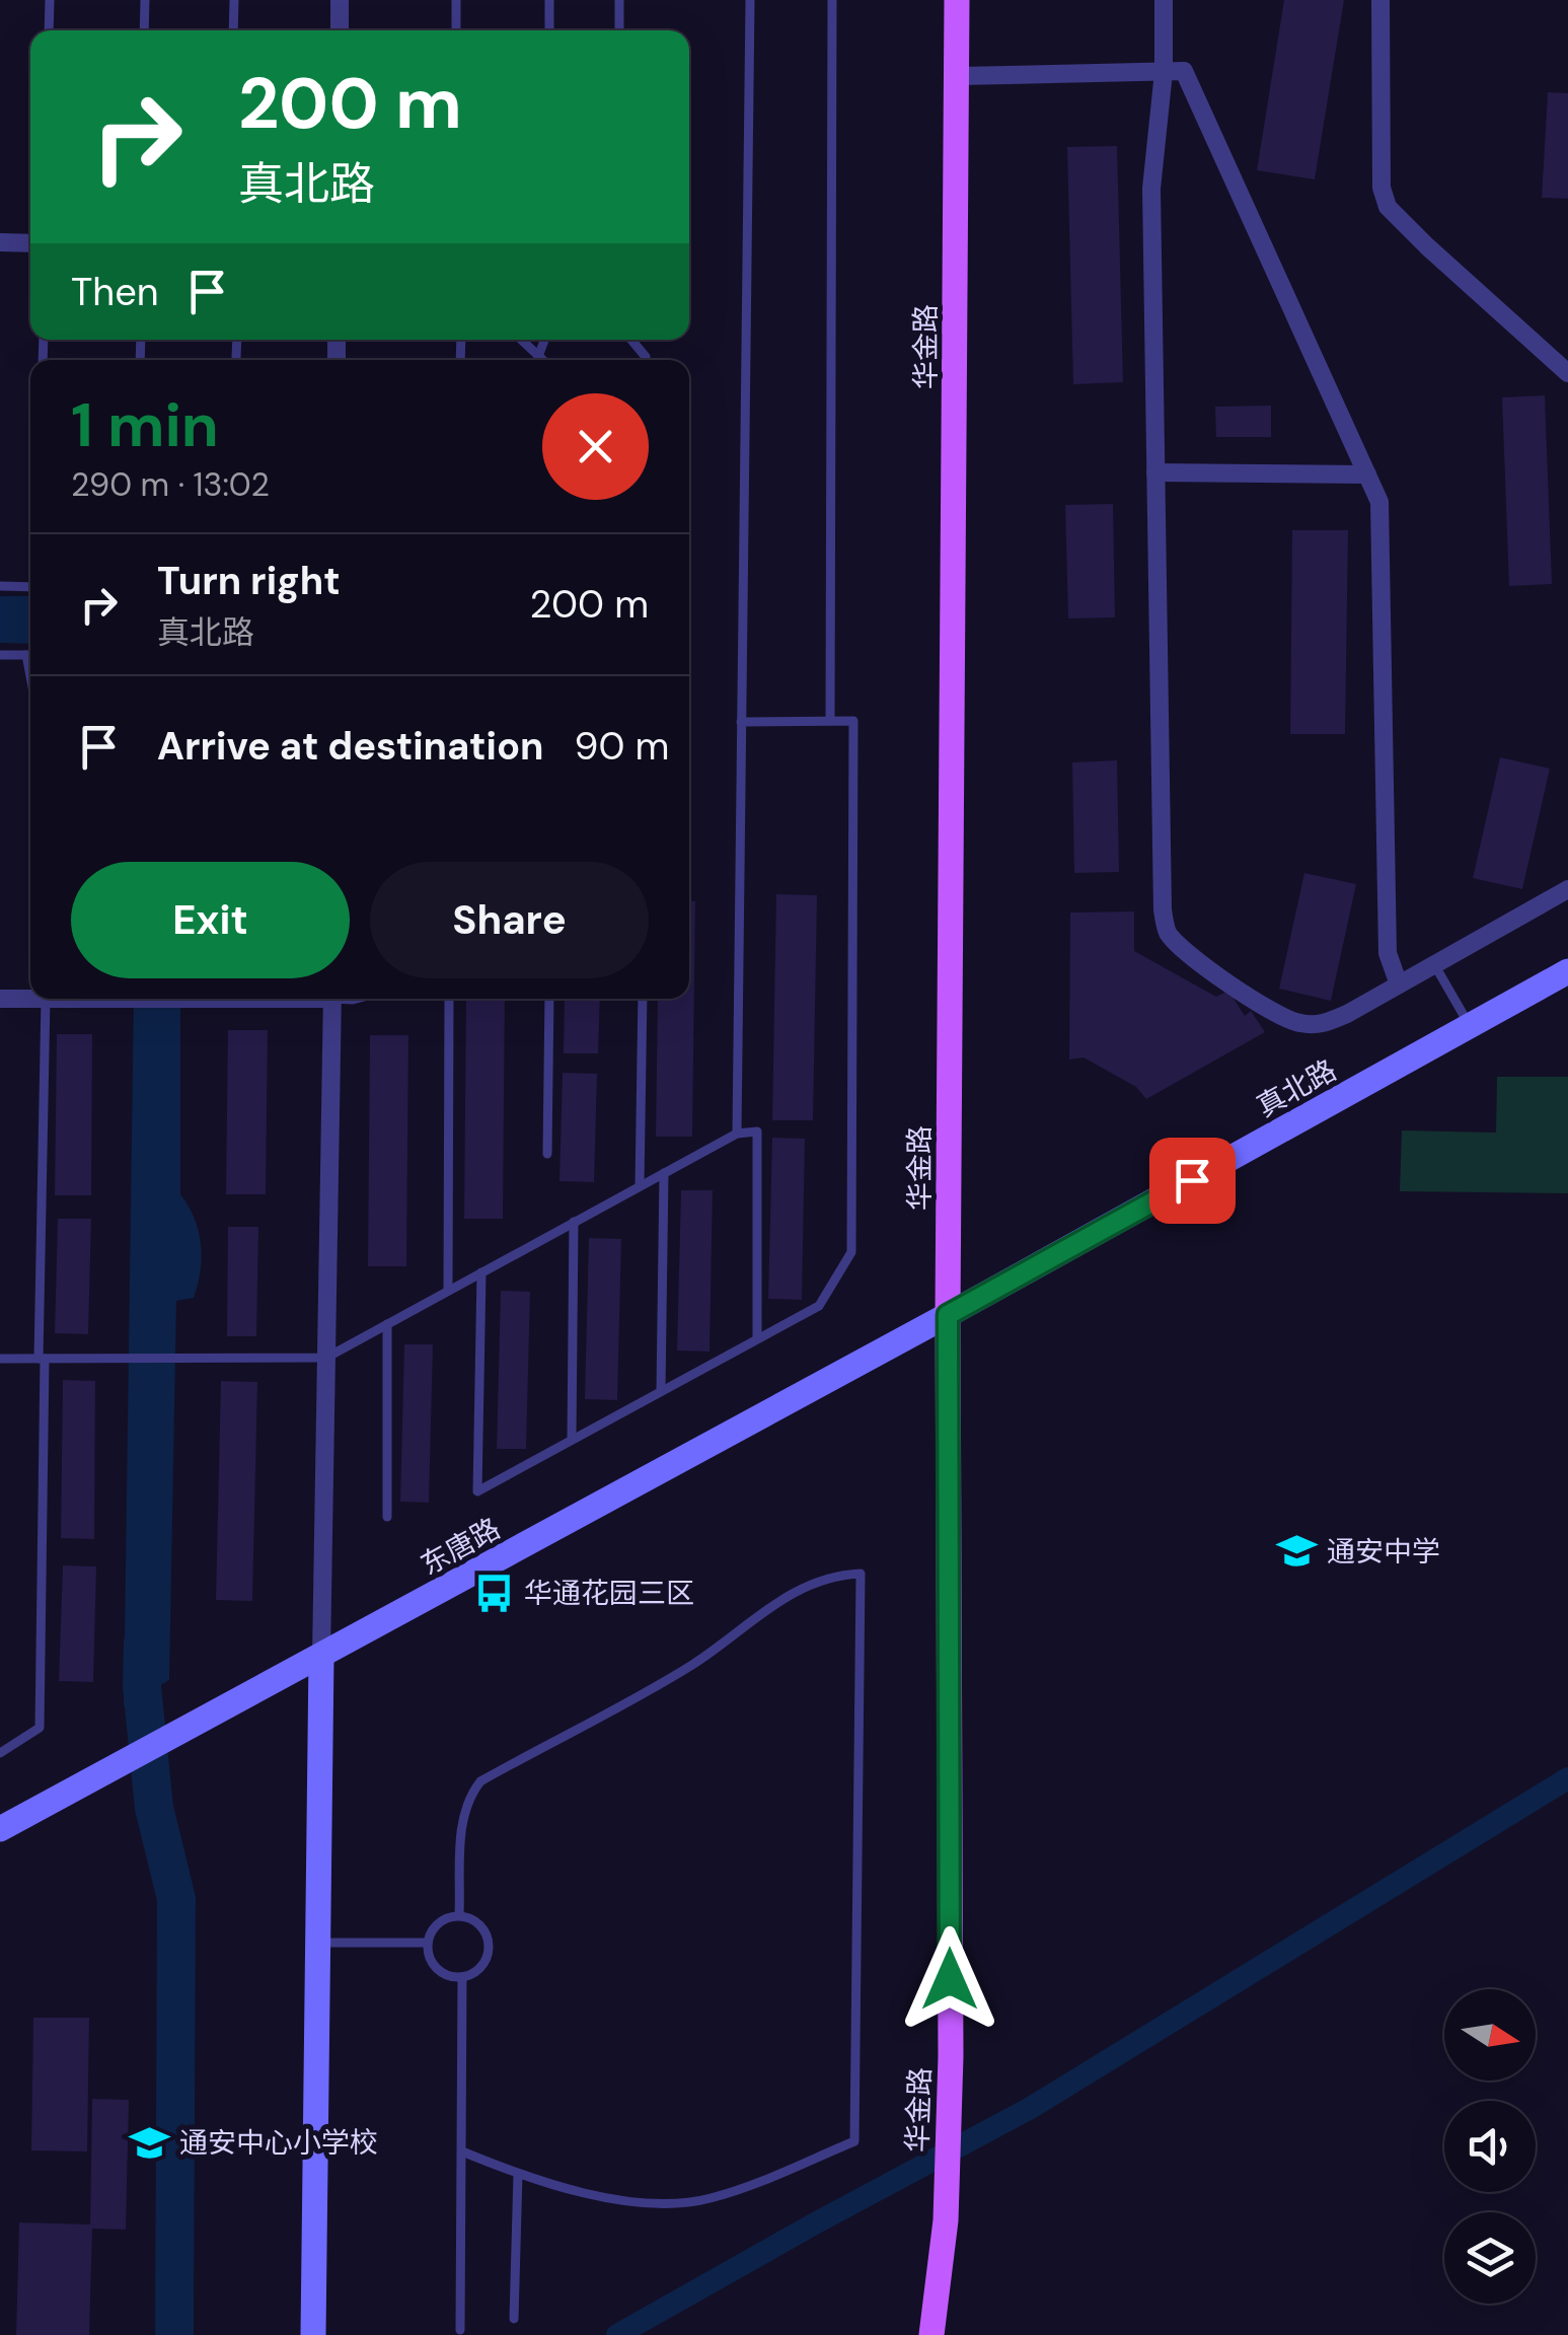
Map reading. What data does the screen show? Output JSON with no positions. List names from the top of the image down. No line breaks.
{"streets":{"main road":["华金路"],"street":["真北路","东唐路"]},"crossings":[["华金路","真北路"],["华金路","东唐路"],["真北路","东唐路"]],"places":{"school or university":["通安中学","通安中心小学校"],"bus stop":["华通花园三区"]},"north":"right","page":{"turn":["200 m","真北路"],"then":"Then","heading":["1 min","290 m · 13:02"],"list":[{"name":"Turn right","note":"真北路","value":"200 m"},{"name":"Arrive at destination","value":"90 m"}],"buttons":["Exit","Share"]}}
